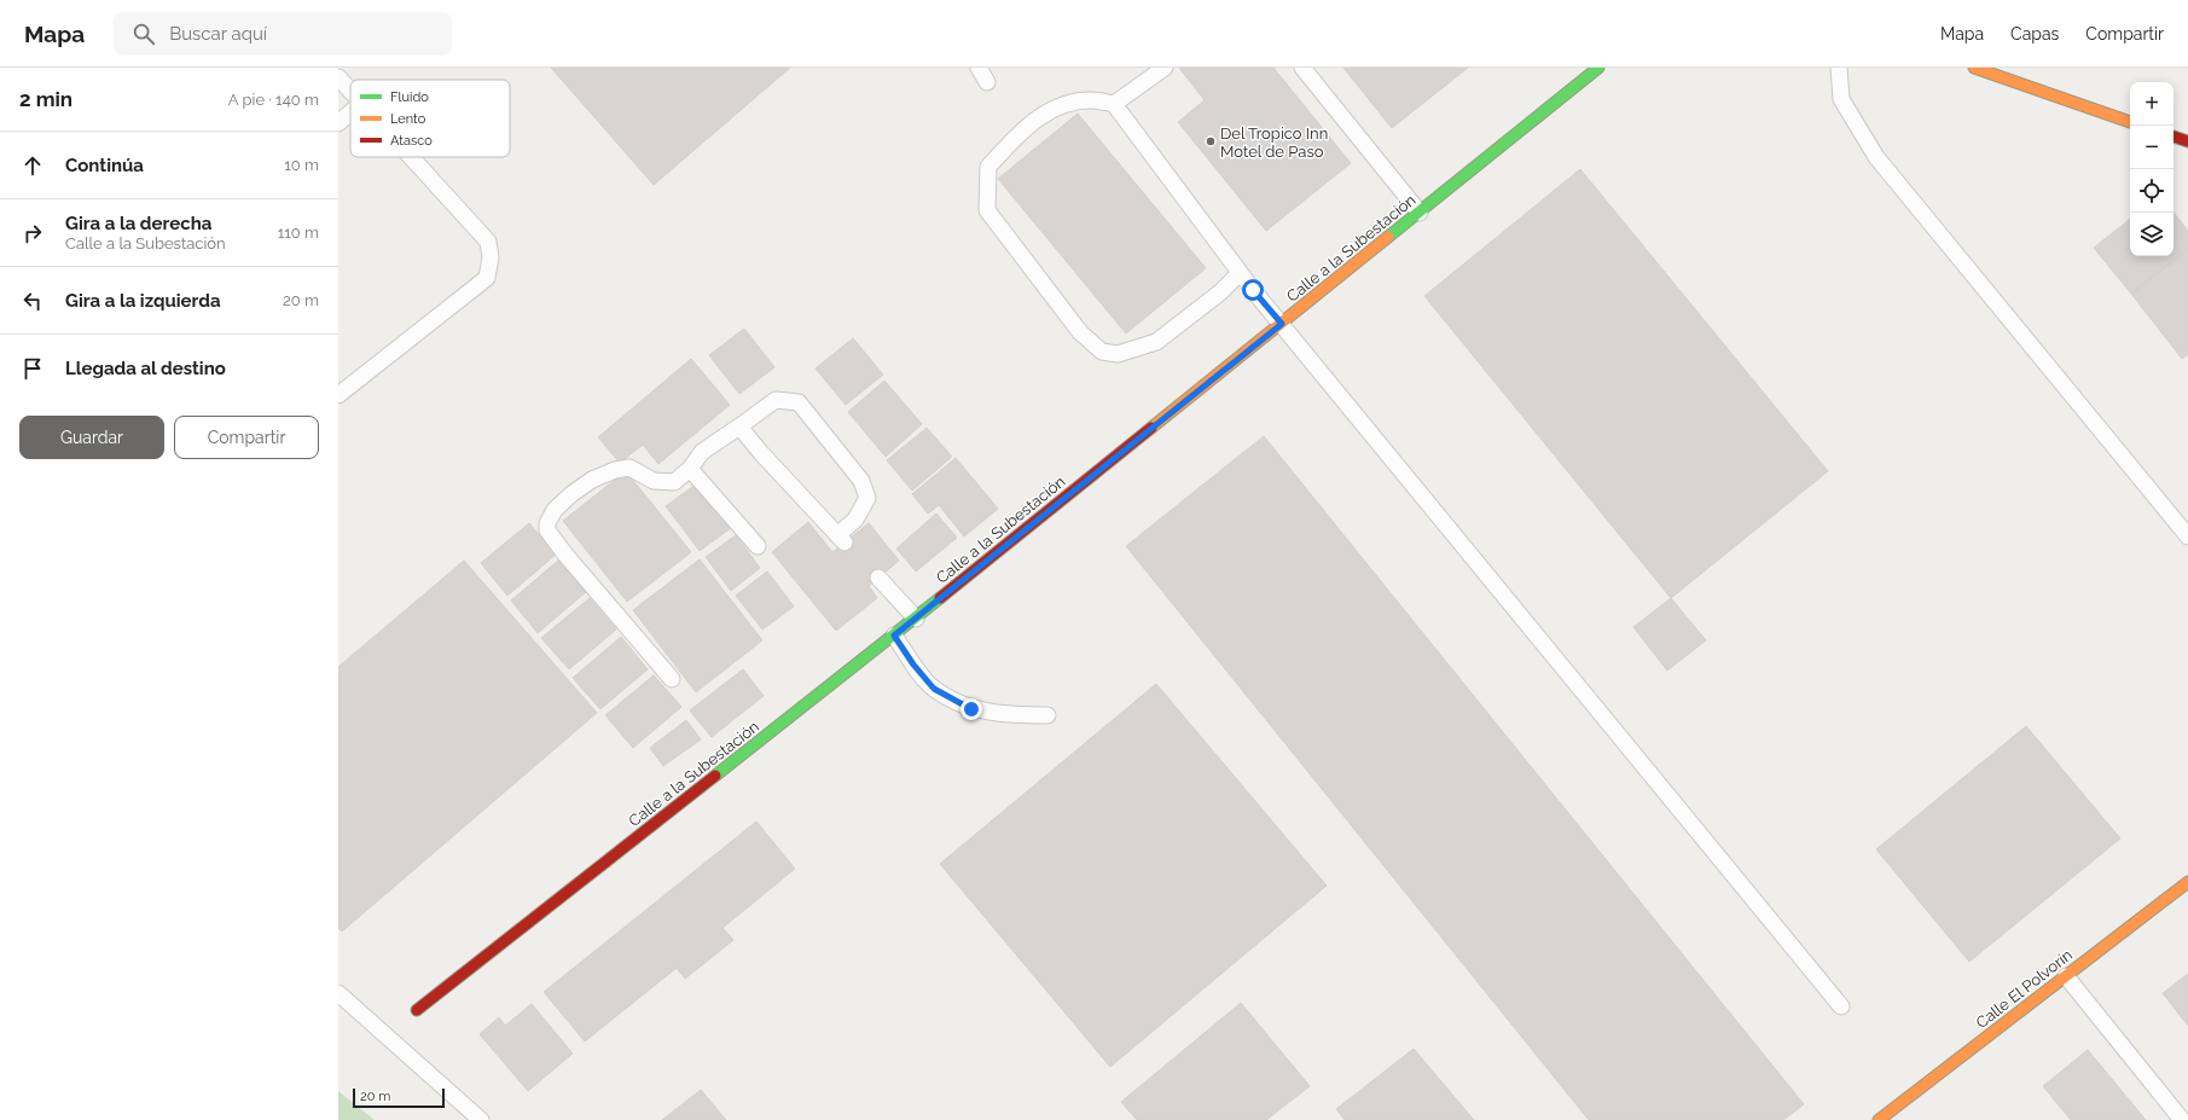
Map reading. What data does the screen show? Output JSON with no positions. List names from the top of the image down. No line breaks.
{"streets":{"street":["Calle a la Subestación","Calle El Polvorín"]},"places":["Del Tropico Inn Motel de Paso"],"legend":["Fluido","Lento","Atasco"],"scale_bar":"20 m","page":{"header":"Mapa","search":"Buscar aquí","nav":["Mapa","Capas","Compartir"],"heading":["2 min","A pie · 140 m"],"map_buttons":["+","−"],"list":[["Continúa","10 m"],["Gira a la derecha","Calle a la Subestación","110 m"],["Gira a la izquierda","20 m"],"Llegada al destino"],"buttons":["Guardar","Compartir"],"scale":"20 m"}}
